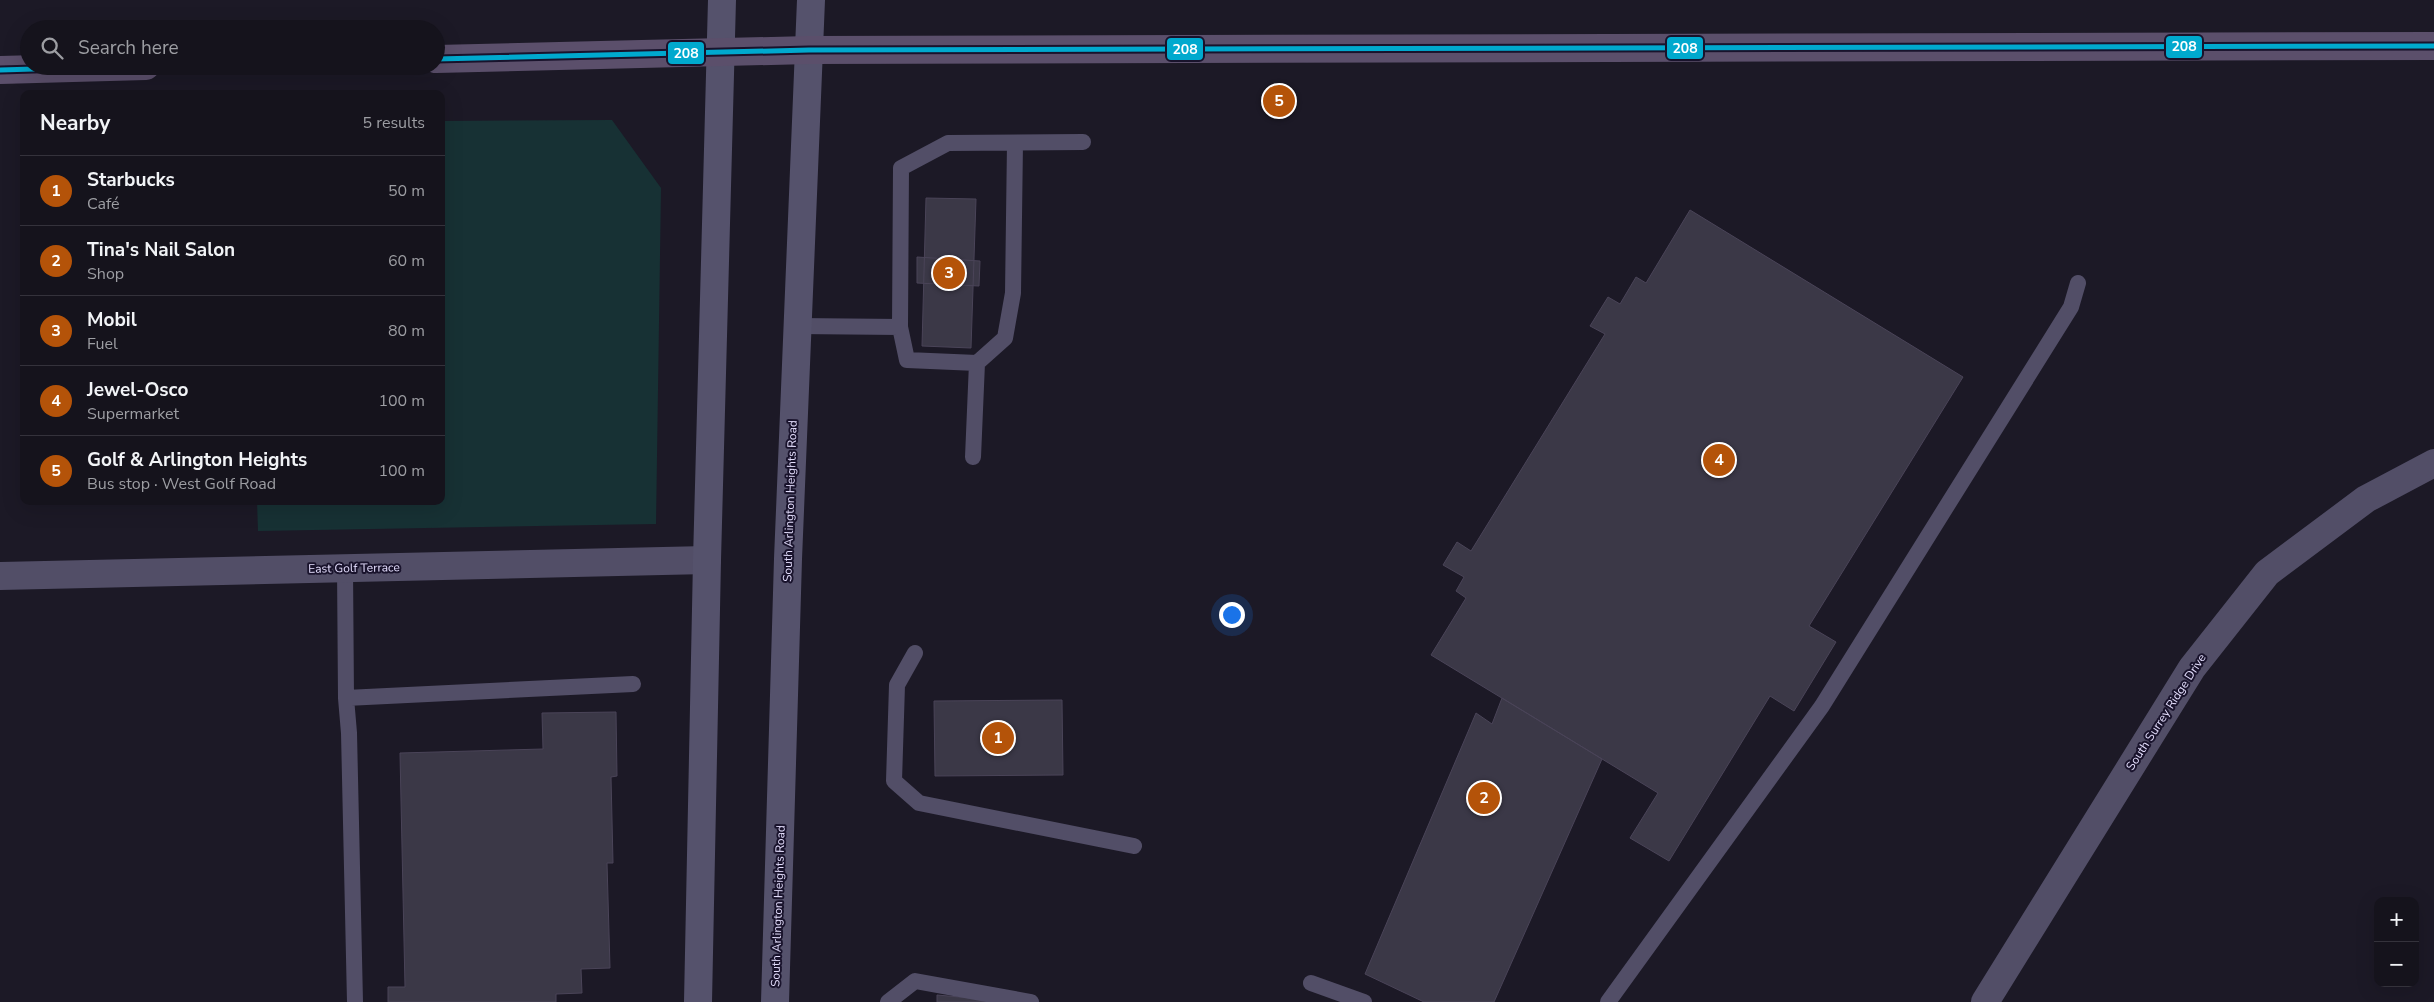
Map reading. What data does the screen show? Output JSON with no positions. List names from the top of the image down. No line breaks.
{"streets":{"main road":["South Arlington Heights Road"],"street":["East Golf Terrace","South Surrey Ridge Drive"]},"lines":["transit line 208"],"page":{"search":"Search here","pins":["5","3","4","1","2"],"heading":["Nearby","5 results"],"list":[{"mark":"1","name":"Starbucks","note":"Café","value":"50 m"},{"mark":"2","name":"Tina's Nail Salon","note":"Shop","value":"60 m"},{"mark":"3","name":"Mobil","note":"Fuel","value":"80 m"},{"mark":"4","name":"Jewel-Osco","note":"Supermarket","value":"100 m"},{"mark":"5","name":"Golf & Arlington Heights","note":"Bus stop · West Golf Road","value":"100 m"}],"map_buttons":["+","−"]}}
